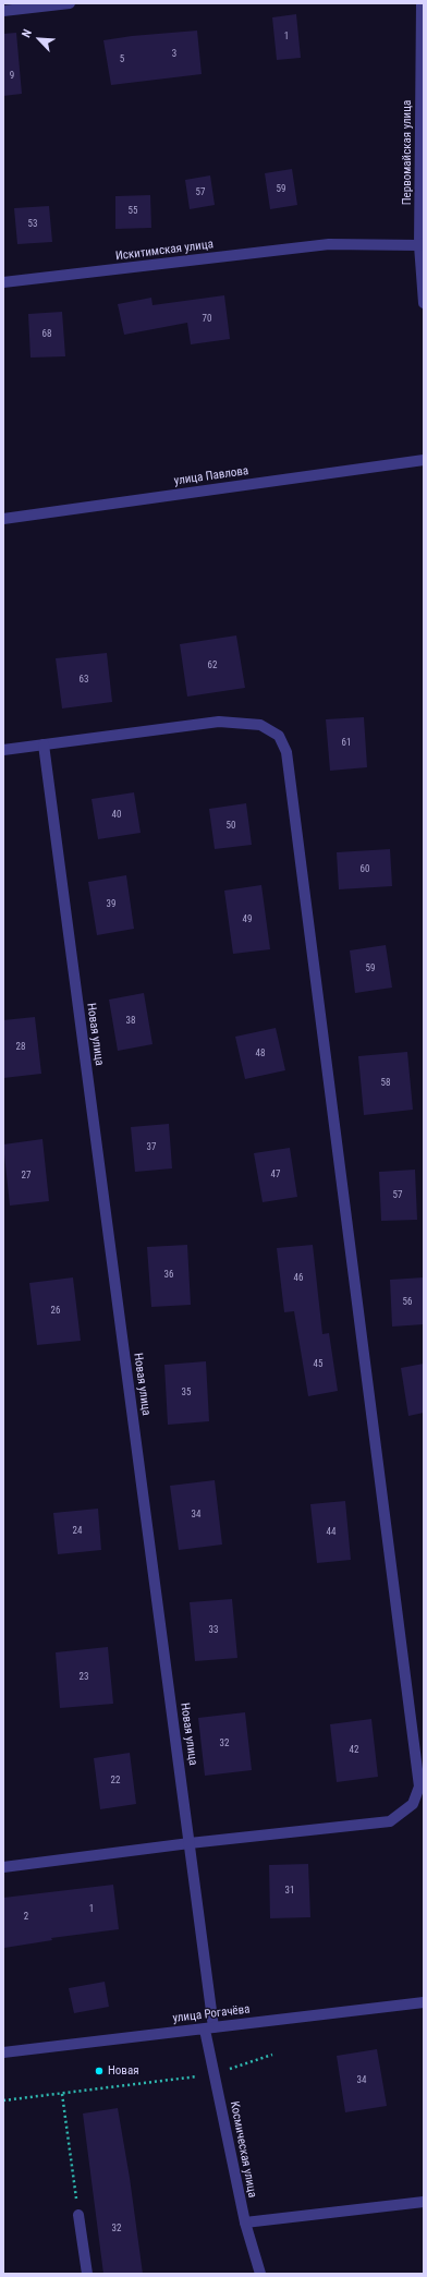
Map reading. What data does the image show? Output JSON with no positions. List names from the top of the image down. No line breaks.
{"streets":{"street":["Первомайская улица","Искитимская улица","улица Павлова","Новая улица","улица Рогачёва","Космическая улица"]},"crossings":[["Первомайская улица","Искитимская улица"],["Новая улица","улица Рогачёва"],["Новая улица","Космическая улица"],["улица Рогачёва","Космическая улица"]],"places":["Новая"],"house_numbers":["1","3","5","9","59","57","55","53","70","68","62","63","61","40","50","60","39","49","59","38","28","48","58","37","47","27","57","36","46","56","26","45","35","34","24","44","33","23","32","42","22","31","1","2","34","32"],"north":"top left"}
